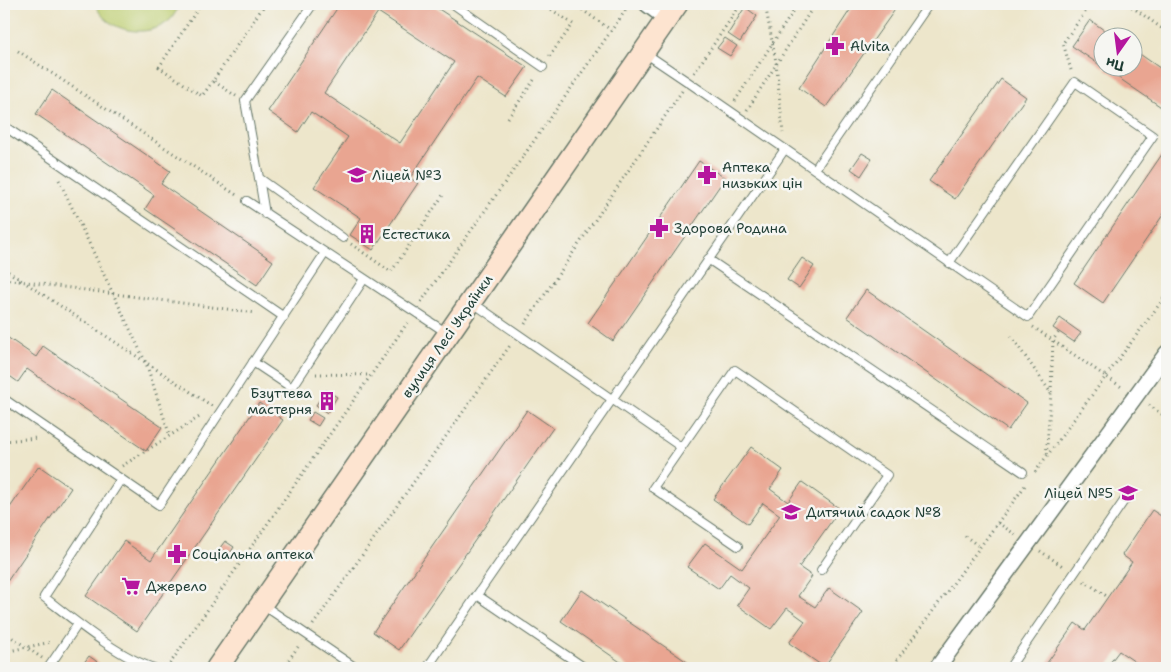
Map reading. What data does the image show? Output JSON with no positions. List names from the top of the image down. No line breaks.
{"streets":{"main road":["вулиця Лесі Українки"]},"places":{"pharmacy":["Alvita","Аптека низьких цін","Здорова Родина","Соціальна аптека"],"school or university":["Ліцей №3","Ліцей №5","Дитячий садок №8"],"building":["Естестика","Бзуттева мастерня"],"supermarket":["Джерело"]},"north":"bottom"}
